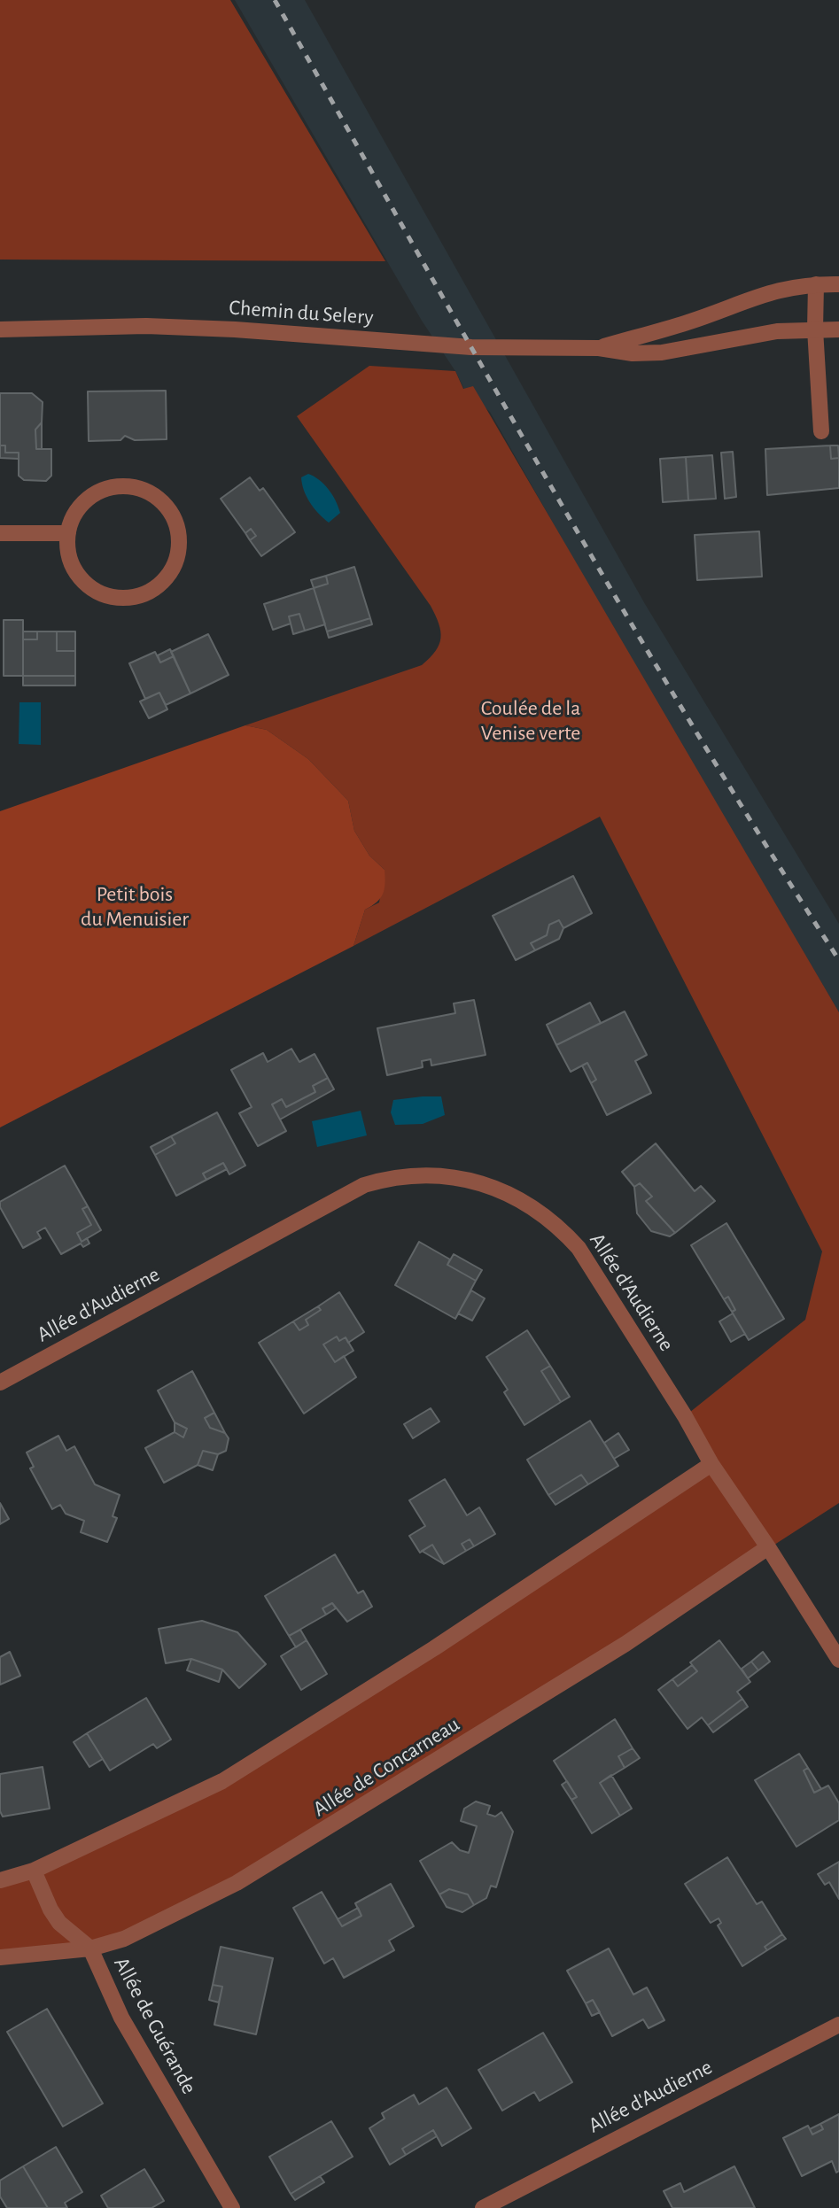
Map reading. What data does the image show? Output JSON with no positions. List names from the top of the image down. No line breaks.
{"streets":{"street":["Chemin du Selery","Allée d'Audierne","Allée de Concarneau","Allée de Guérande"]},"crossings":[["Allée d'Audierne","Allée de Concarneau"],["Allée de Concarneau","Allée de Guérande"]],"parks":["Coulée de la Venise verte","Petit bois du Menuisier"]}
